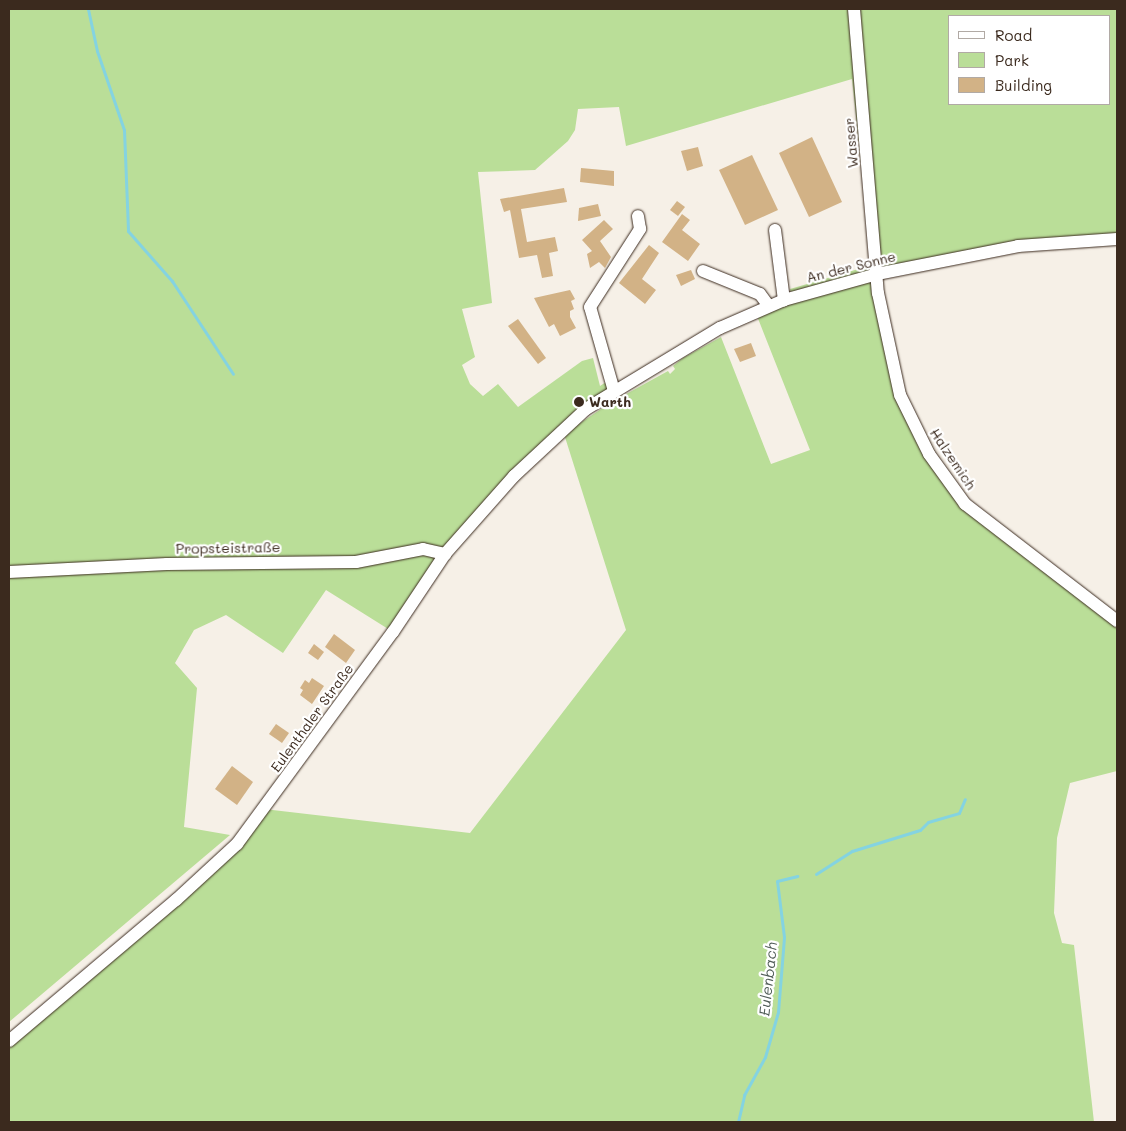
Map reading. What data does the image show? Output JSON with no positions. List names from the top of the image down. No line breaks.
{"streets":{"street":["Wasser","An der Sonne","Halzemich","Propsteistraße","Eulenthaler Straße"]},"crossings":[["Wasser","An der Sonne"],["Wasser","Halzemich"],["An der Sonne","Halzemich"],["An der Sonne","Eulenthaler Straße"],["Propsteistraße","Eulenthaler Straße"]],"water":["Eulenbach"],"places":["Warth"],"legend":["Road","Park","Building"]}
